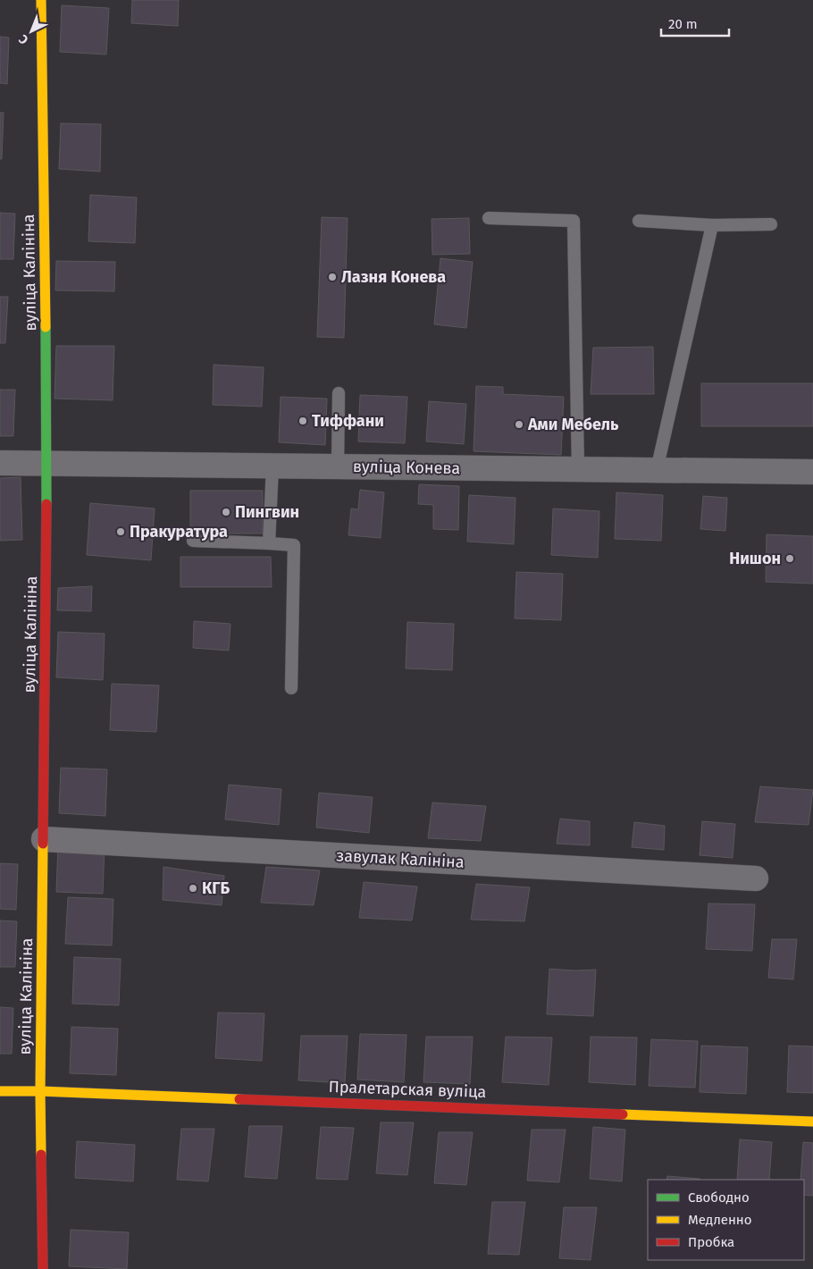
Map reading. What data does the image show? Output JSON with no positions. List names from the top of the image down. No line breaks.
{"streets":{"street":["вуліца Калініна","вуліца Конева","завулак Калініна","Пралетарская вуліца"]},"crossings":[["вуліца Калініна","вуліца Конева"],["вуліца Калініна","завулак Калініна"],["вуліца Калініна","Пралетарская вуліца"]],"places":["Лазня Конева","Тиффани","Ами Мебель","Пингвин","Пракуратура","Нишон","КГБ"],"legend":["Свободно","Медленно","Пробка"],"scale_bar":"20 m","north":"bottom left"}
